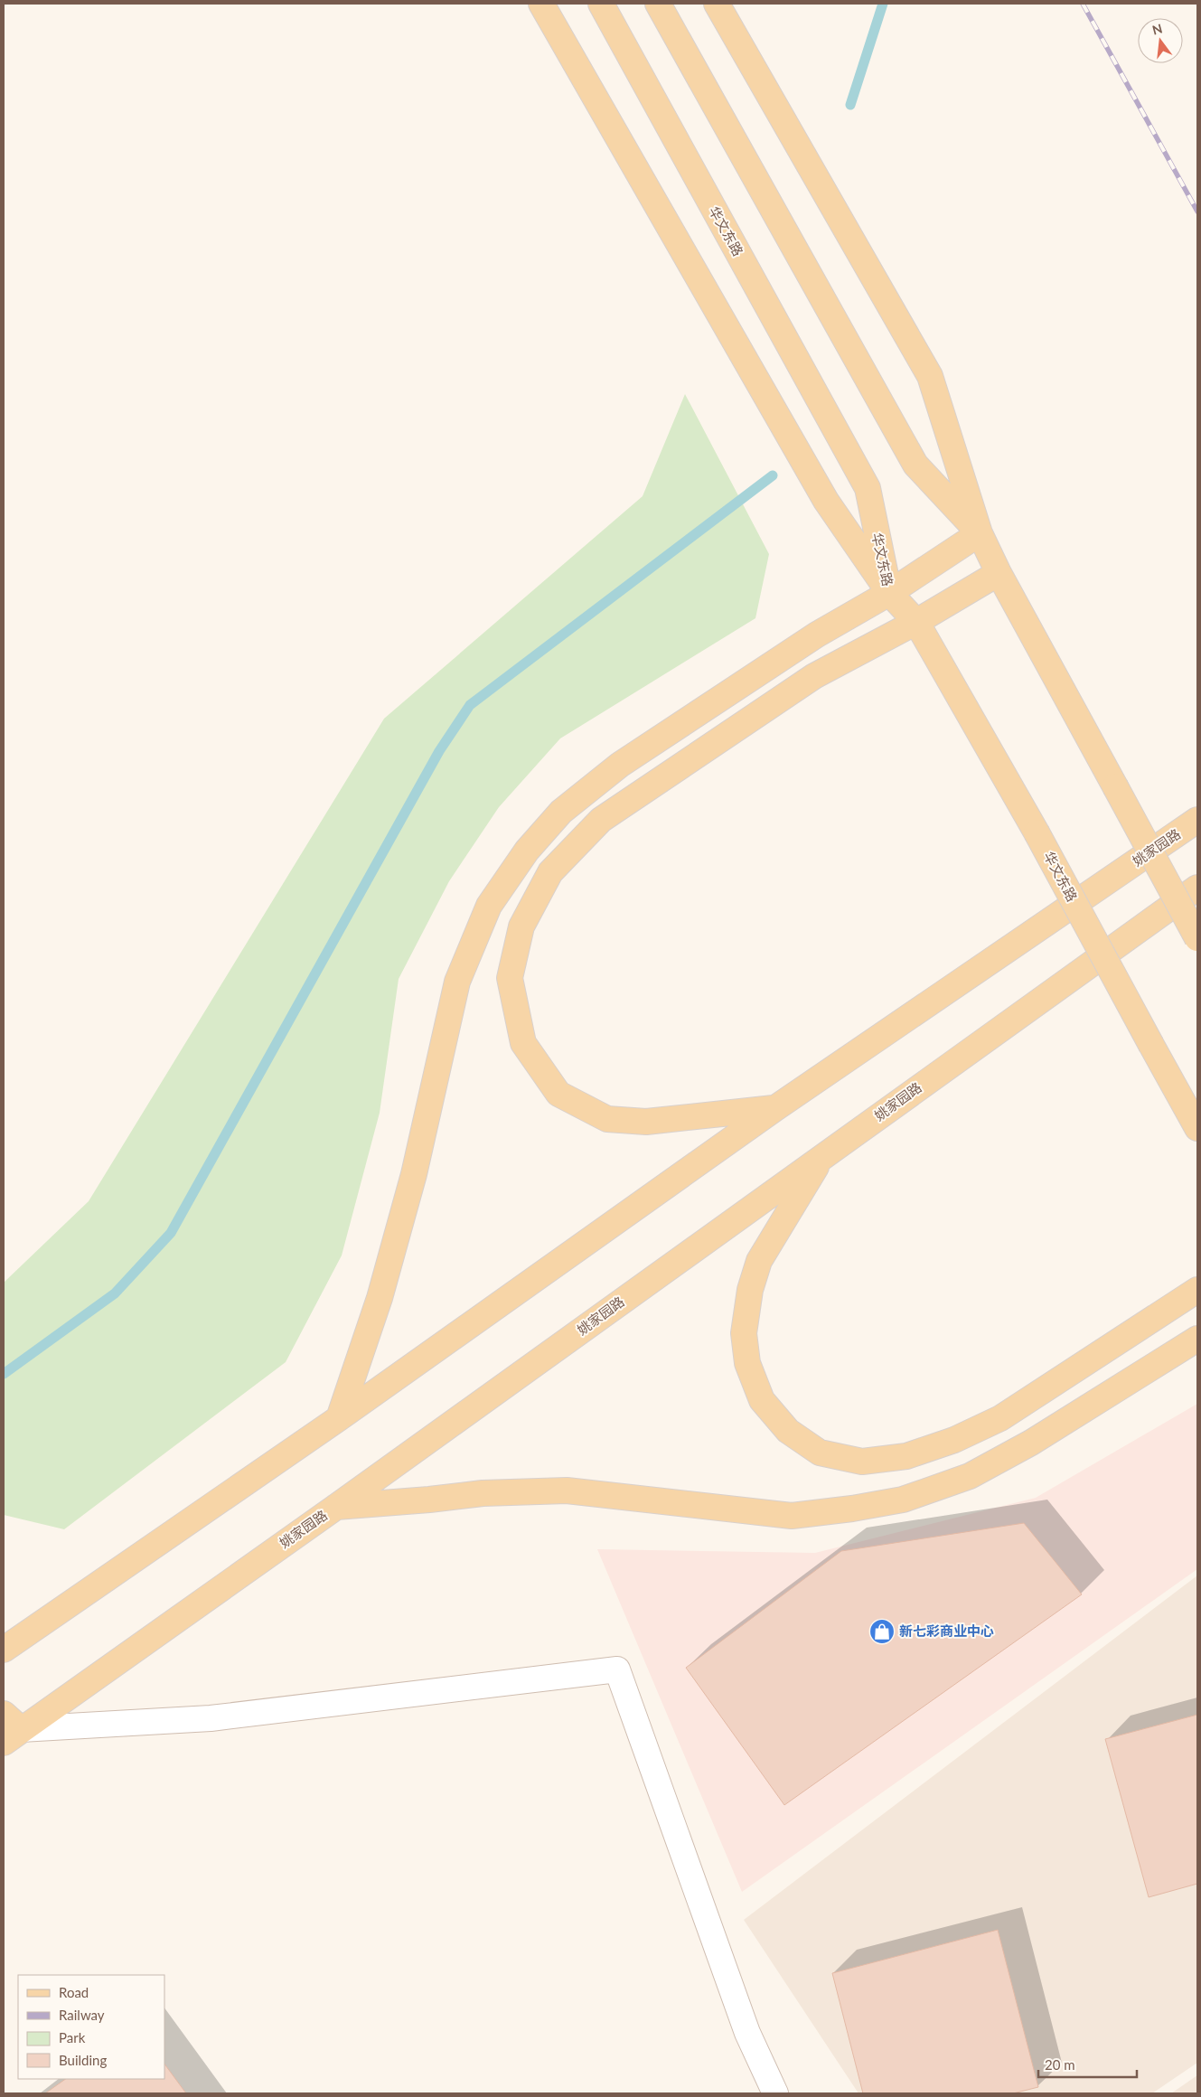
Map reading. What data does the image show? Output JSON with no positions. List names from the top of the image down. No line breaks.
{"streets":{"main road":["华文东路","姚家园路"]},"places":{"shop":["新七彩商业中心"]},"legend":["Road","Railway","Park","Building"],"scale_bar":"20 m","north":"top"}
